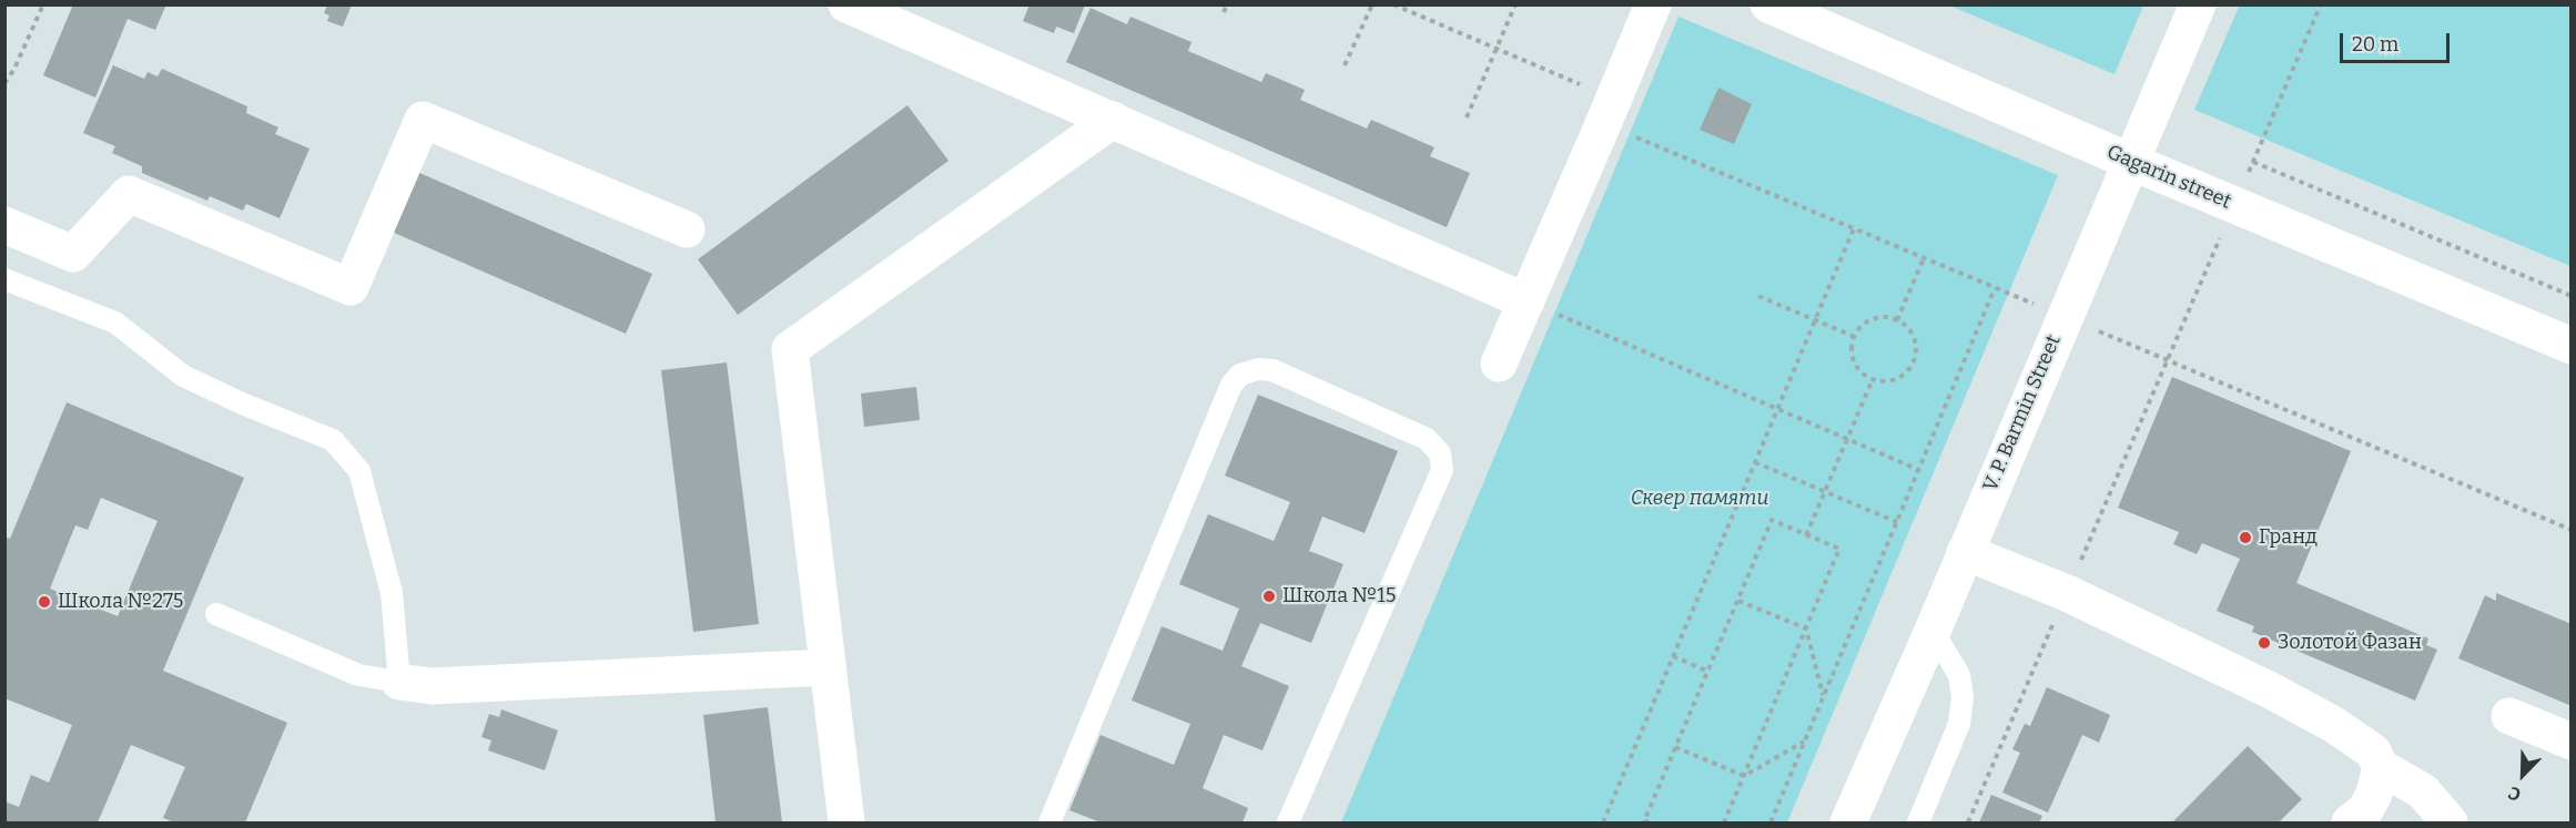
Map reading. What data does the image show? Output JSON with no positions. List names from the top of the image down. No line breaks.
{"streets":{"street":["Gagarin street","V. P. Barmin Street"]},"crossings":[["Gagarin street","V. P. Barmin Street"]],"parks":["Сквер памяти"],"places":["Гранд","Школа №15","Школа №275","Золотой Фазан"],"scale_bar":"20 m","north":"bottom left"}
